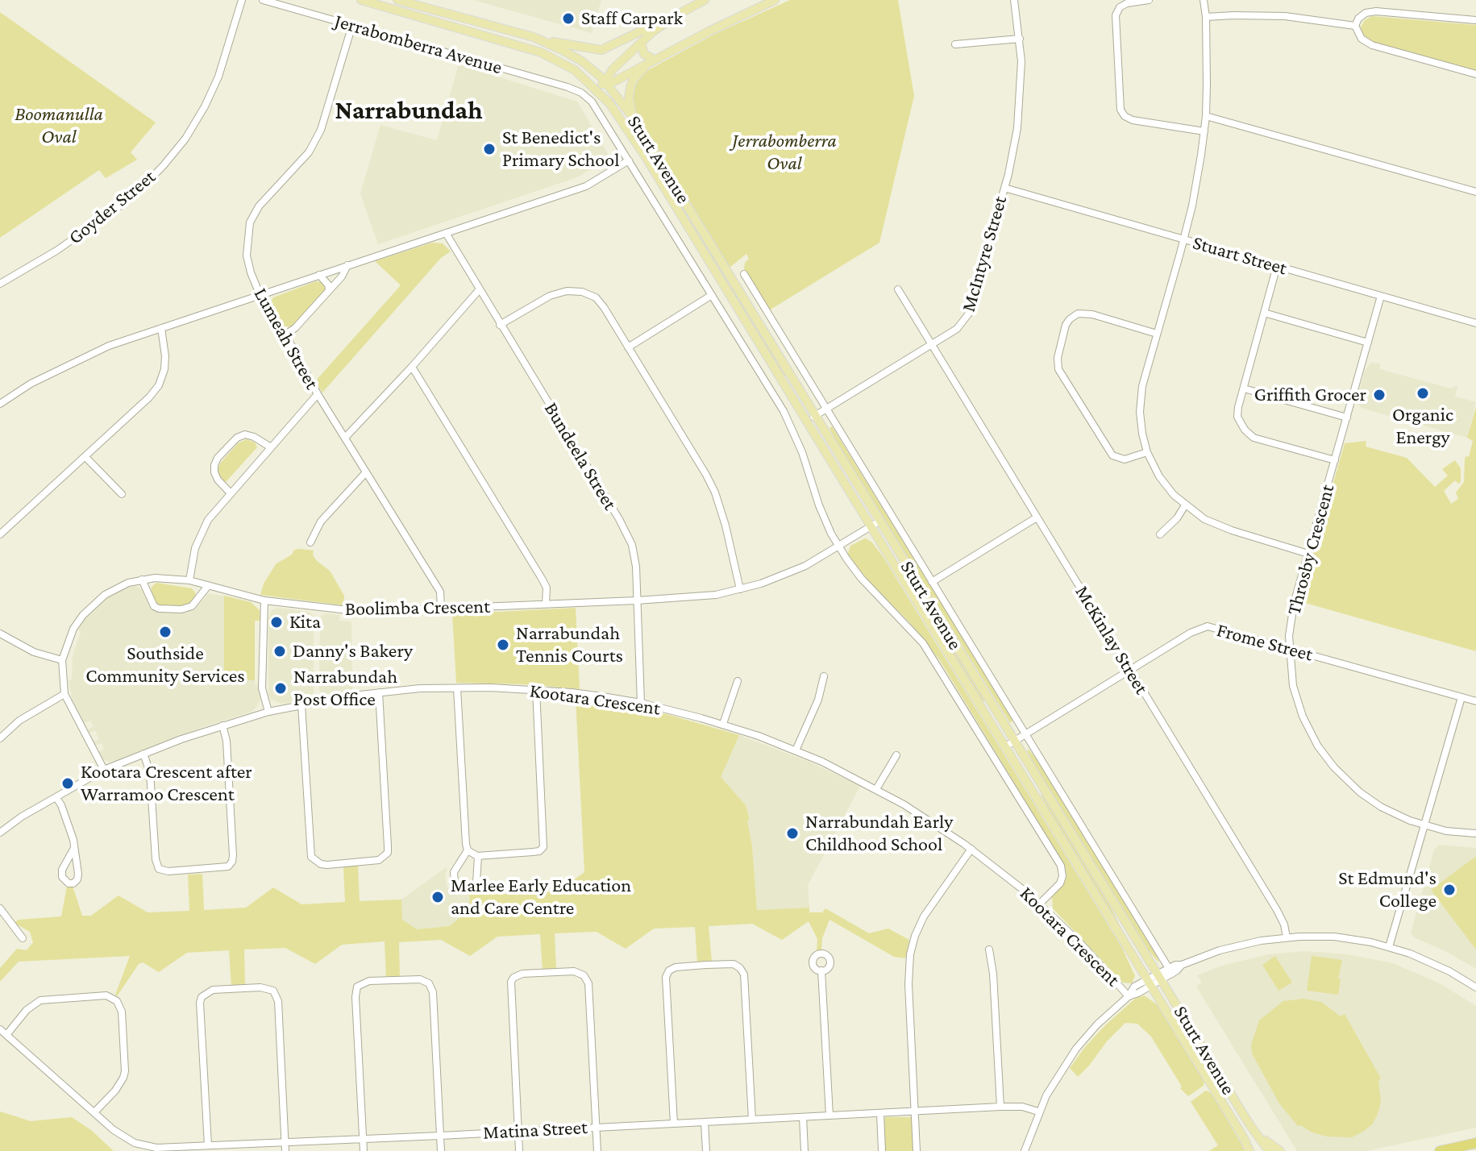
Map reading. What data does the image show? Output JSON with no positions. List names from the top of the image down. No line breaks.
{"streets":{"main road":["Jerrabomberra Avenue","Sturt Avenue"],"street":["Goyder Street","McIntyre Street","Stuart Street","Lumeah Street","Bundeela Street","Throsby Crescent","Boolimba Crescent","McKinlay Street","Frome Street","Kootara Crescent","Matina Street"]},"crossings":[["Jerrabomberra Avenue","Sturt Avenue"],["Jerrabomberra Avenue","Lumeah Street"],["Sturt Avenue","McIntyre Street"],["Sturt Avenue","Boolimba Crescent"],["Sturt Avenue","Frome Street"],["Sturt Avenue","Kootara Crescent"],["McIntyre Street","Stuart Street"],["McIntyre Street","McKinlay Street"],["Stuart Street","Throsby Crescent"],["Lumeah Street","Boolimba Crescent"],["Bundeela Street","Boolimba Crescent"],["Bundeela Street","Kootara Crescent"],["Throsby Crescent","Frome Street"],["Boolimba Crescent","Kootara Crescent"],["McKinlay Street","Frome Street"]],"districts":["Narrabundah"],"parks":["Boomanulla Oval","Jerrabomberra Oval"],"places":["Staff Carpark","St Benedict's Primary School","Organic Energy","Griffith Grocer","Kita","Southside Community Services","Narrabundah Tennis Courts","Danny's Bakery","Narrabundah Post Office","Kootara Crescent after Warramoo Crescent","Narrabundah Early Childhood School","St Edmund's College","Marlee Early Education and Care Centre"]}
